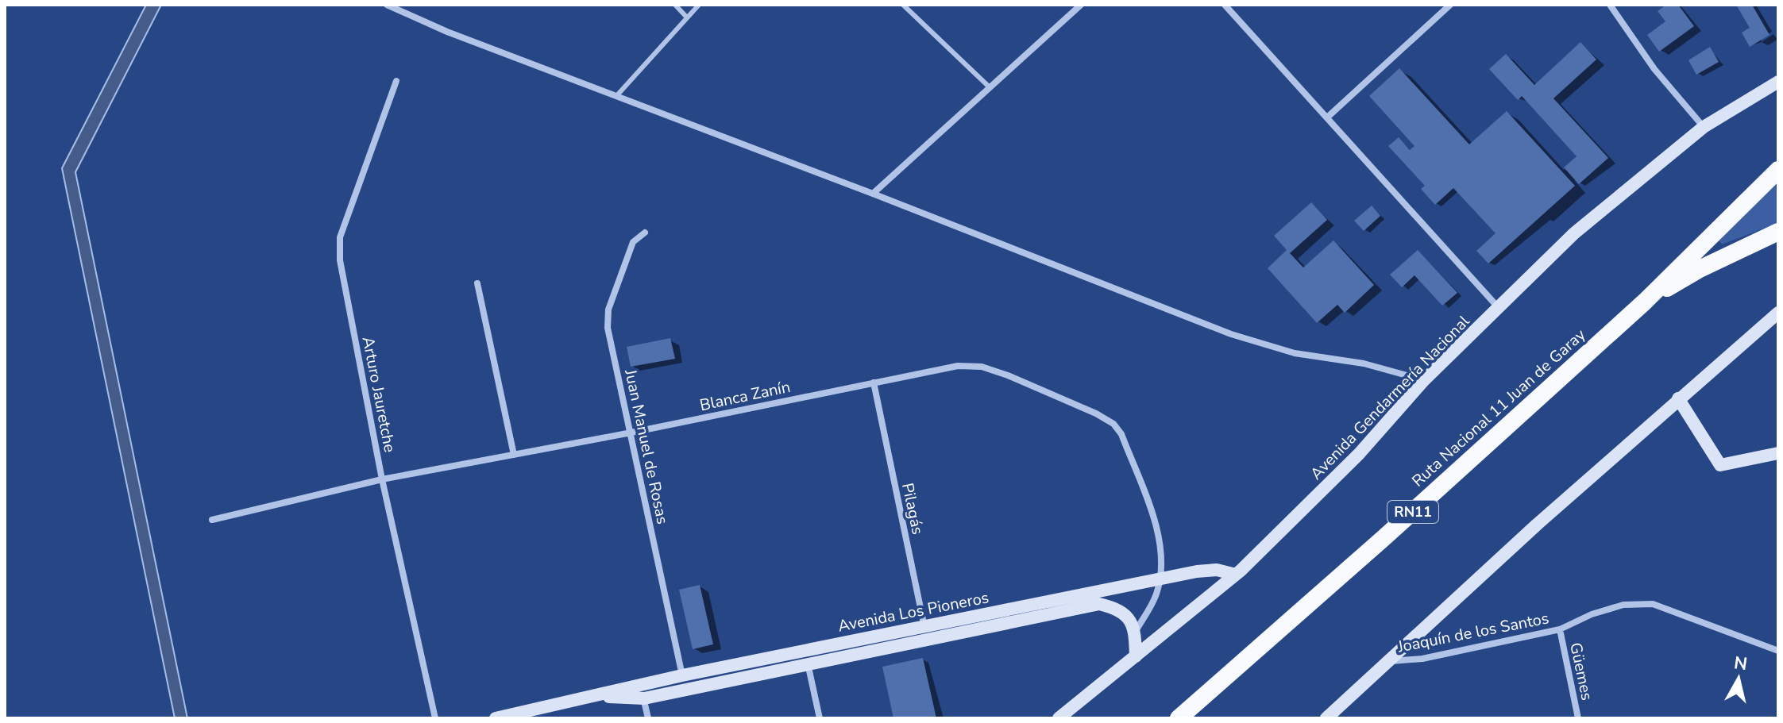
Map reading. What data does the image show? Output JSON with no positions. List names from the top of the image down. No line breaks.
{"streets":{"highway":["Ruta Nacional 11 Juan de Garay","RN11"],"main road":["Avenida Gendarmería Nacional","Avenida Los Pioneros"],"street":["Arturo Jauretche","Blanca Zanín","Juan Manuel de Rosas","Pilagás","Joaquín de los Santos","Güemes"]},"crossings":[["Arturo Jauretche","Blanca Zanín"],["Blanca Zanín","Juan Manuel de Rosas"],["Blanca Zanín","Pilagás"],["Blanca Zanín","Avenida Los Pioneros"],["Avenida Gendarmería Nacional","Avenida Los Pioneros"],["Juan Manuel de Rosas","Avenida Los Pioneros"],["Pilagás","Avenida Los Pioneros"],["Joaquín de los Santos","Güemes"]],"north":"top"}
